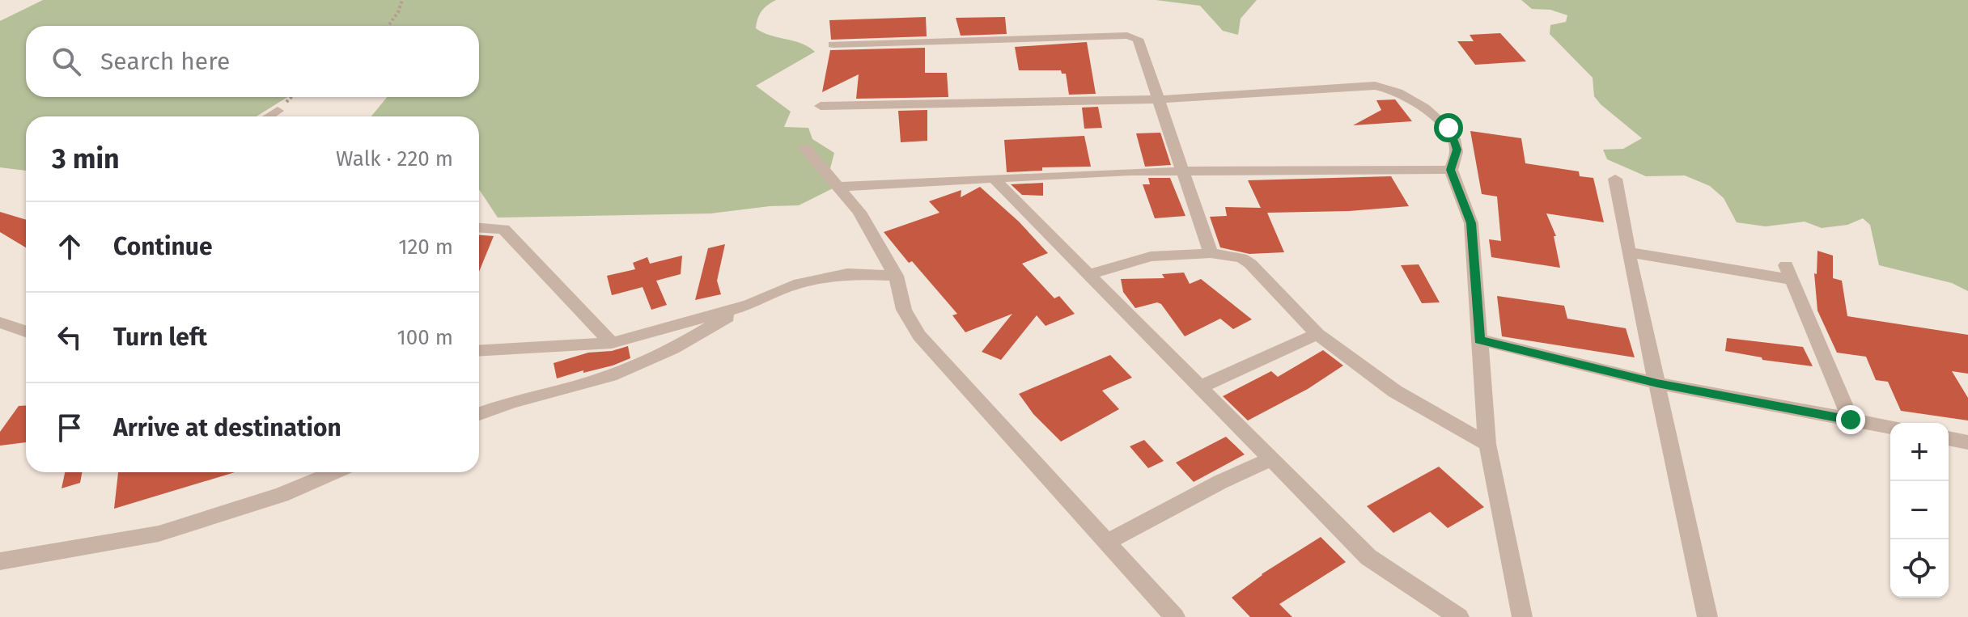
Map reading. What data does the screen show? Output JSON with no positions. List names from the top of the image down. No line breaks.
{"page":{"search":"Search here","heading":["3 min","Walk · 220 m"],"list":[["Continue","120 m"],["Turn left","100 m"],"Arrive at destination"],"map_buttons":["+","−"]}}
